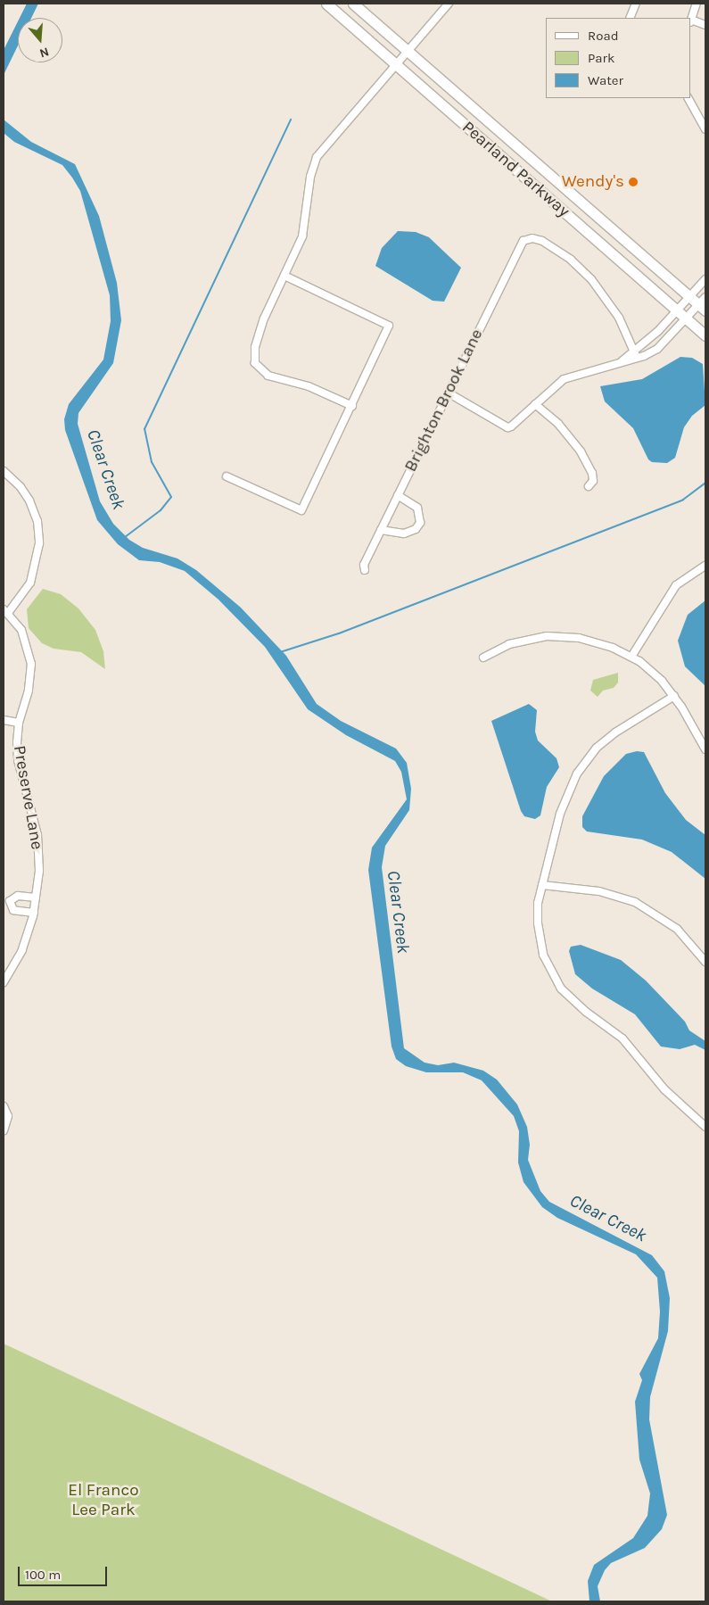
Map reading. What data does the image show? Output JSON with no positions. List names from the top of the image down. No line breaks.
{"streets":{"main road":["Pearland Parkway"],"street":["Brighton Brook Lane","Preserve Lane"]},"water":["Clear Creek"],"parks":["El Franco Lee Park"],"places":["Wendy's"],"legend":["Road","Park","Water"],"scale_bar":"100 m","north":"bottom"}
